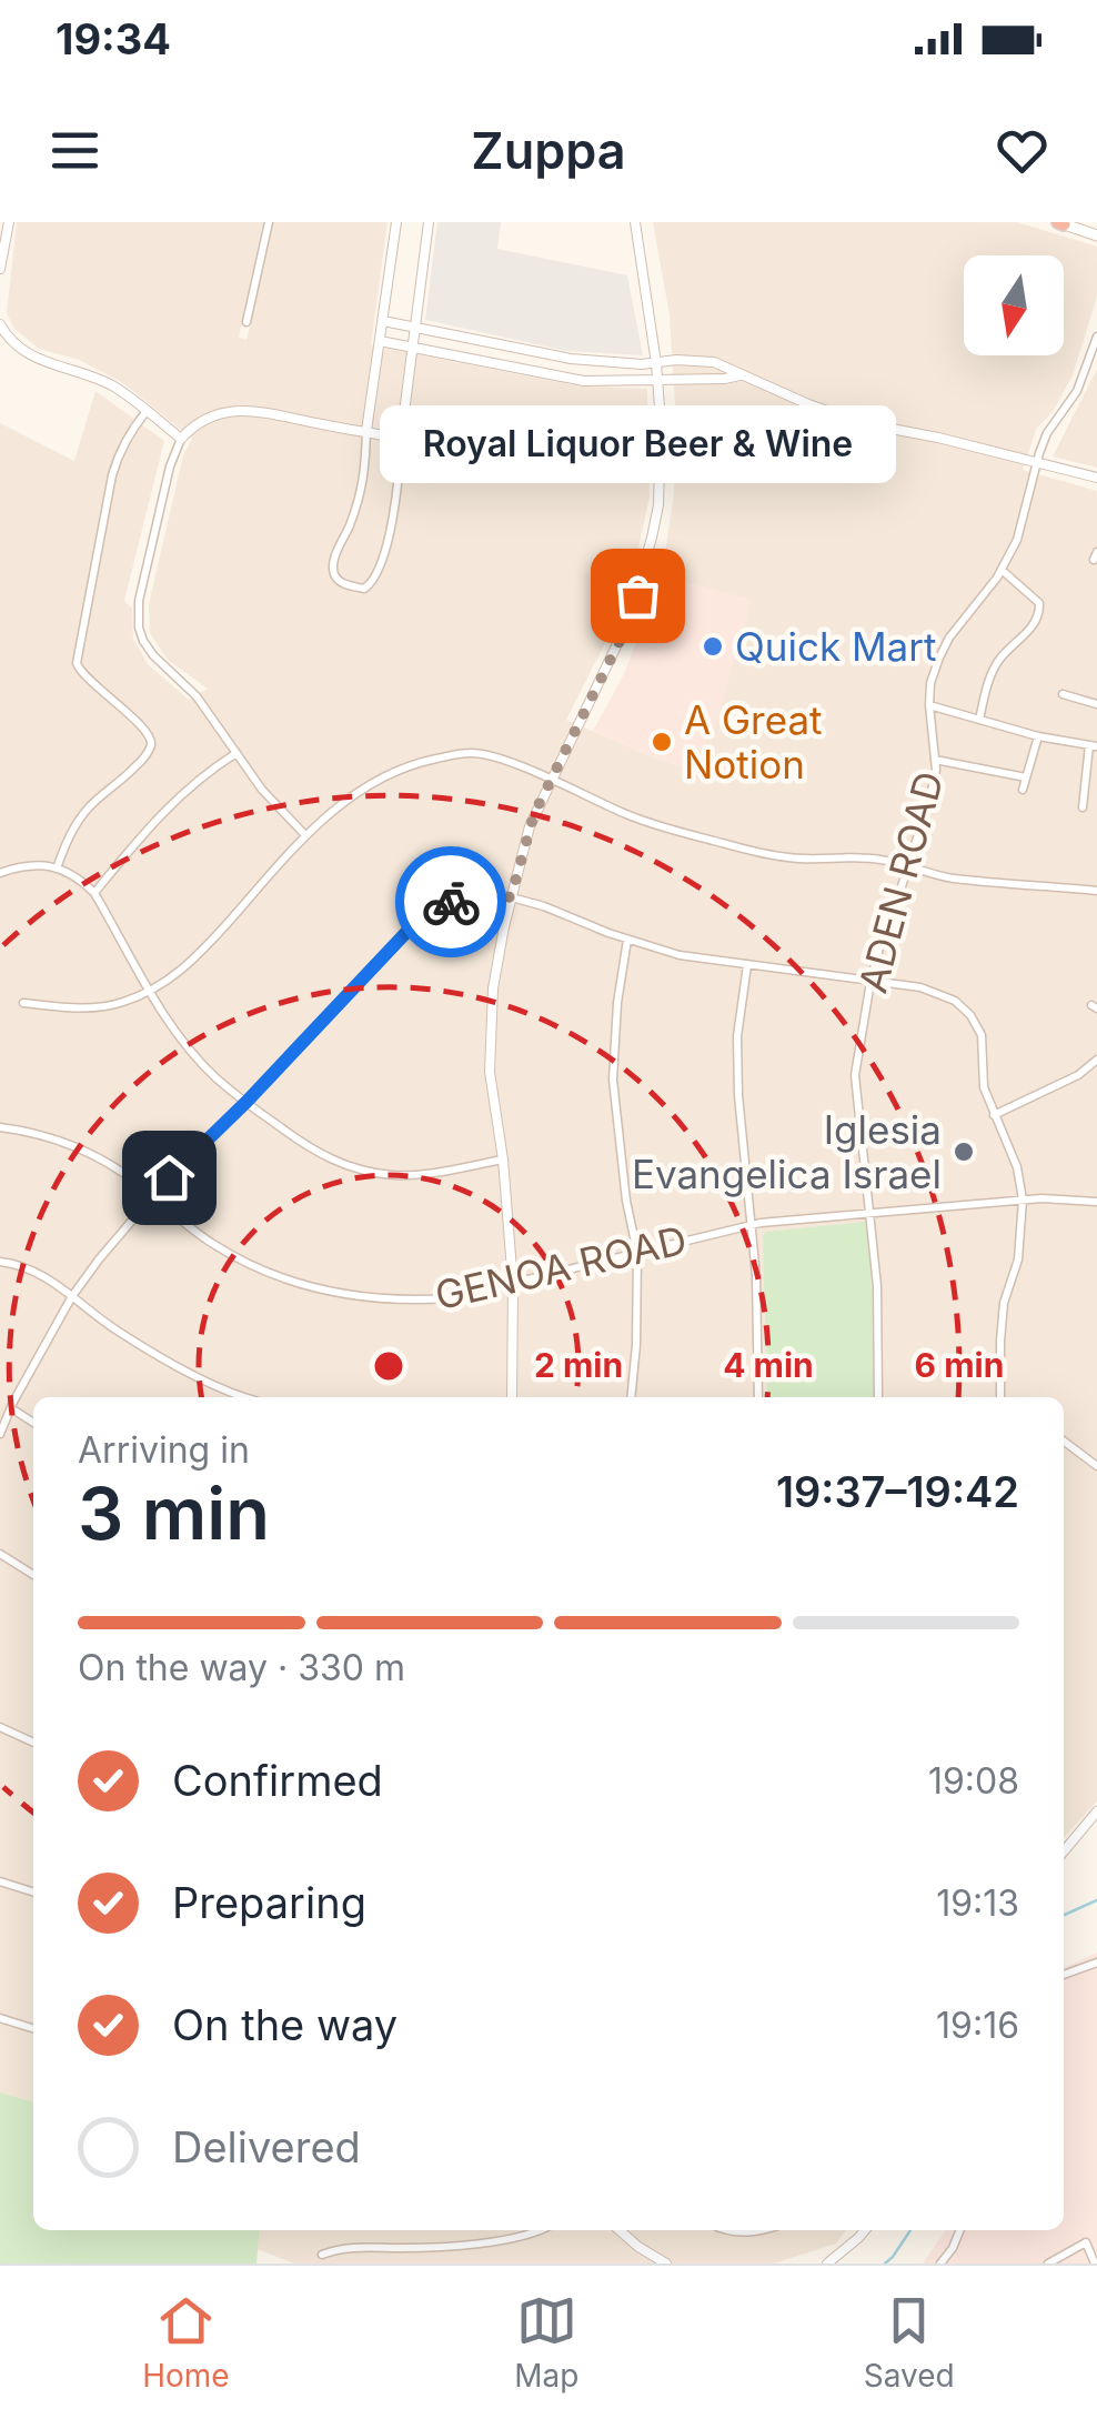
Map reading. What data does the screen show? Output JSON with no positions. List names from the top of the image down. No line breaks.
{"streets":{"street":["ADEN ROAD","GENOA ROAD"]},"crossings":[["ADEN ROAD","GENOA ROAD"]],"places":["Royal Liquor Beer & Wine","Quick Mart","A Great Notion","Iglesia Evangelica Israel"],"north":"bottom","page":{"status":"19:34","header":"Zuppa","bubble":"Royal Liquor Beer & Wine","heading":["3 min","Arriving in","19:37–19:42"],"bar":"On the way · 330 m","list":[["Confirmed","19:08"],["Preparing","19:13"],["On the way","19:16"],"Delivered"],"tabs":["Home","Map","Saved"]},"rings":["2 min","4 min","6 min"]}
